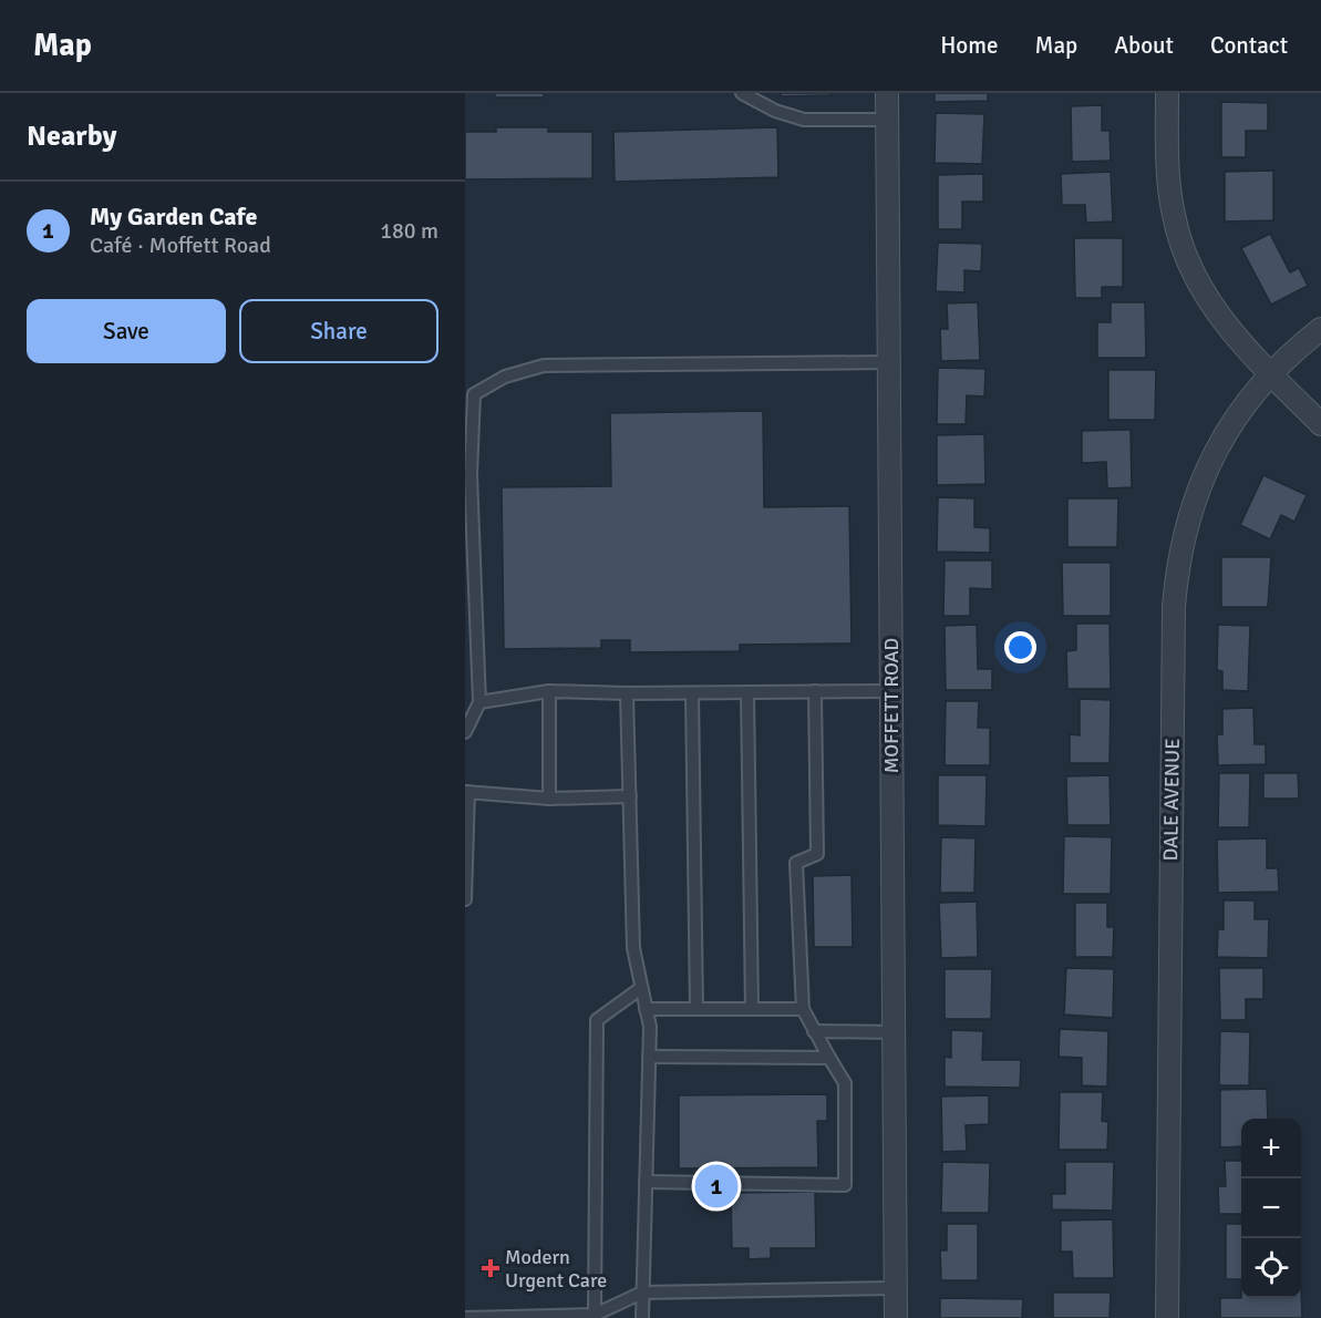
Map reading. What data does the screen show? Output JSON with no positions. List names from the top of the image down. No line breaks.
{"streets":{"street":["MOFFETT ROAD","DALE AVENUE"]},"places":{"health":["Modern Urgent Care"]},"page":{"header":"Map","nav":["Home","Map","About","Contact"],"heading":"Nearby","list":[{"mark":"1","name":"My Garden Cafe","note":"Café · Moffett Road","value":"180 m"}],"buttons":["Save","Share"],"map_buttons":["+","−"],"pins":"1"}}
